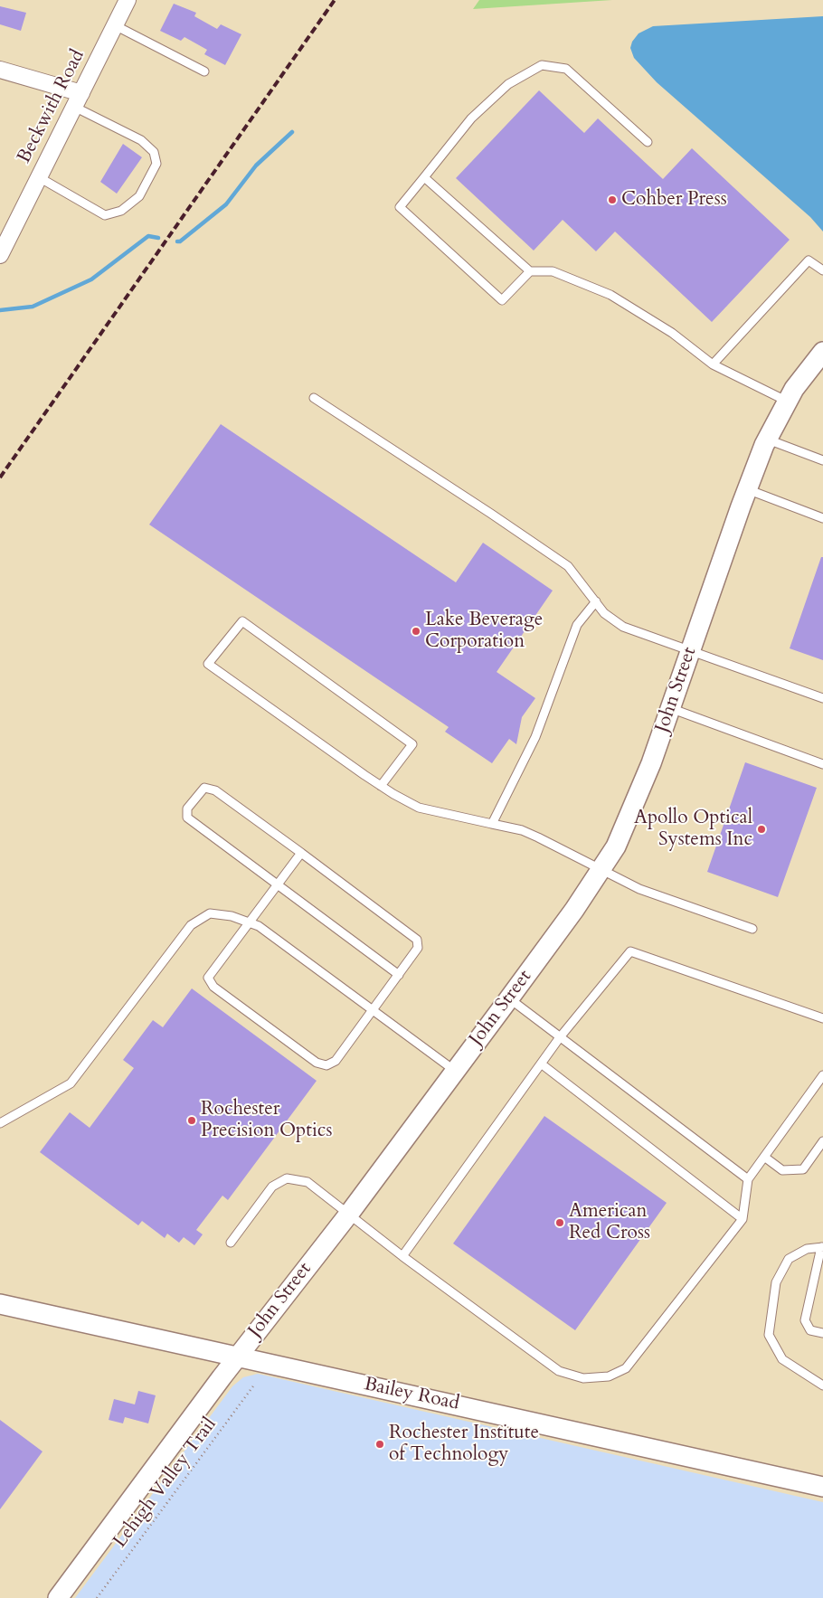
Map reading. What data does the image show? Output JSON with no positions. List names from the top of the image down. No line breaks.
{"streets":{"street":["Beckwith Road","John Street","Bailey Road"],"path":["Lehigh Valley Trail"]},"crossings":[["John Street","Bailey Road"]],"places":["Cohber Press","Lake Beverage Corporation","Apollo Optical Systems Inc","Rochester Precision Optics","American Red Cross","Rochester Institute of Technology"]}
